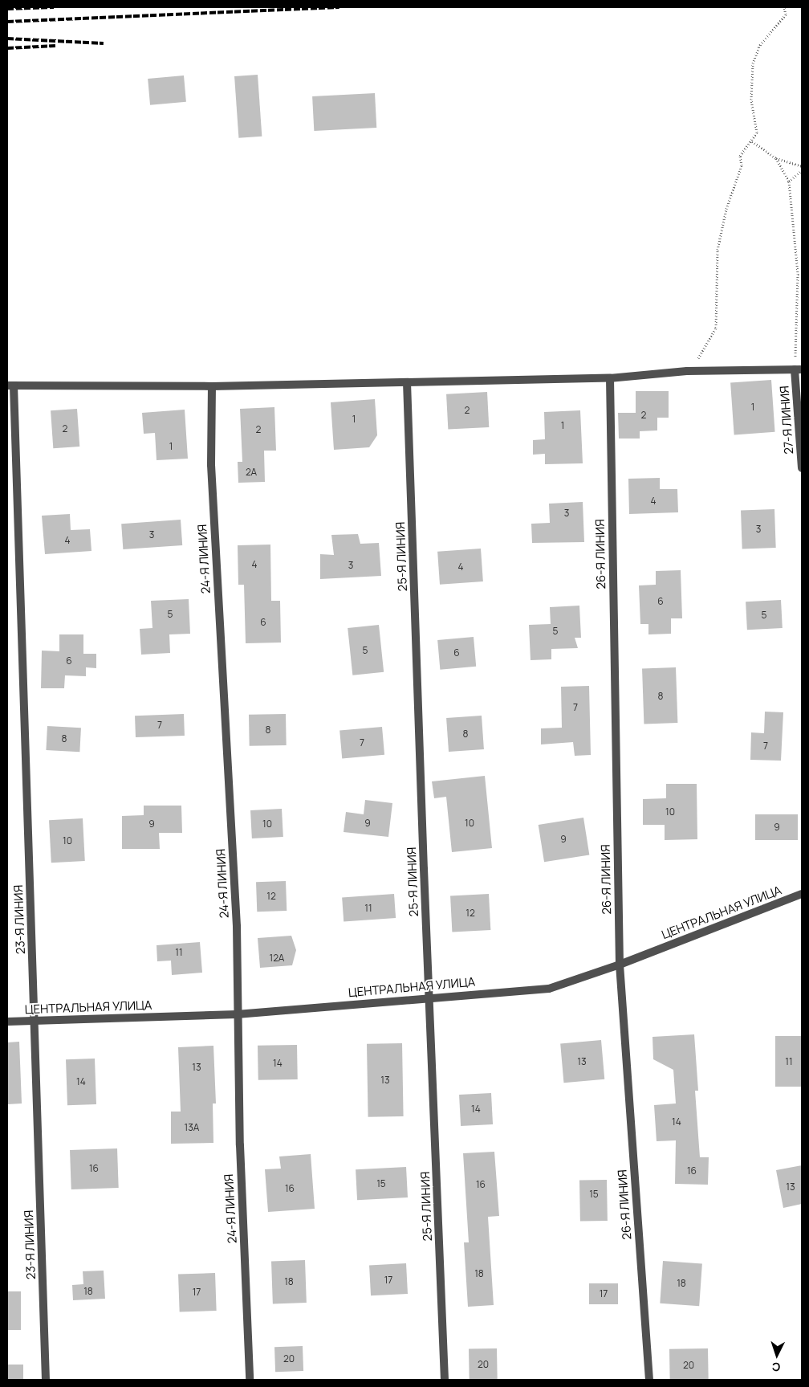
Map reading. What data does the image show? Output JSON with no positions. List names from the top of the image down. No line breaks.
{"streets":{"street":["27-Я ЛИНИЯ","26-Я ЛИНИЯ","25-Я ЛИНИЯ","24-Я ЛИНИЯ","ЦЕНТРАЛЬНАЯ УЛИЦА","23-Я ЛИНИЯ"]},"crossings":[["26-Я ЛИНИЯ","ЦЕНТРАЛЬНАЯ УЛИЦА"],["25-Я ЛИНИЯ","ЦЕНТРАЛЬНАЯ УЛИЦА"],["24-Я ЛИНИЯ","ЦЕНТРАЛЬНАЯ УЛИЦА"],["ЦЕНТРАЛЬНАЯ УЛИЦА","23-Я ЛИНИЯ"]],"house_numbers":["1","2","2","1","1","2","2","1","2А","4","3","3","3","4","4","3","4","6","5","5","6","5","5","6","6","8","7","7","8","8","8","7","7","10","9","10","9","10","9","9","10","12","11","12","11","12А","13","11","14","13","13","14","14","14","13А","16","16","15","16","13","16","15","18","17","18","18","18","17","17","20","20","20"],"north":"bottom"}
